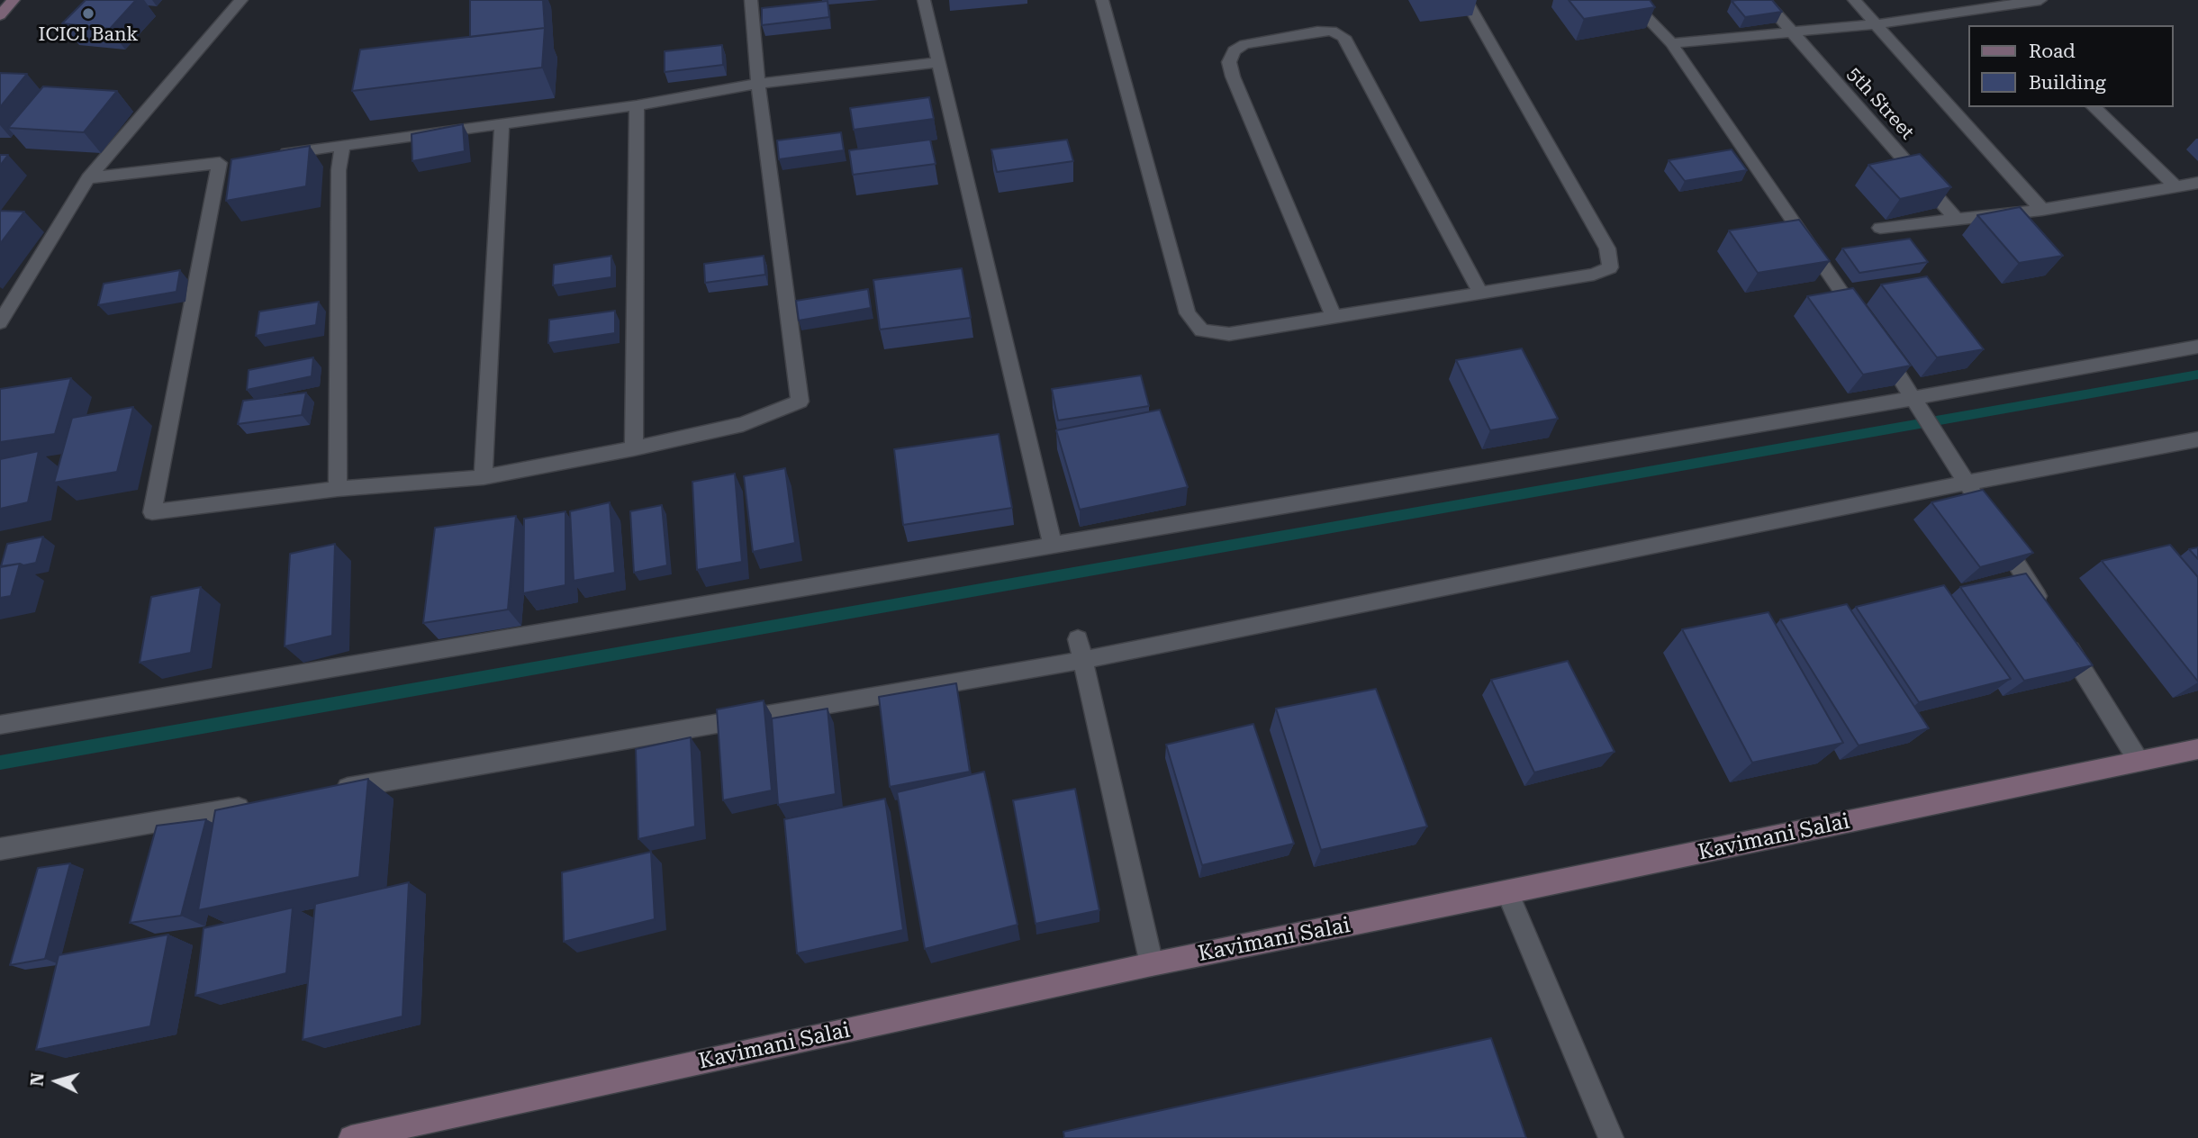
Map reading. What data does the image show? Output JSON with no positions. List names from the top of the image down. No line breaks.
{"streets":{"street":["5th Street","Kavimani Salai"]},"places":["ICICI Bank"],"legend":["Road","Building"],"north":"left"}
